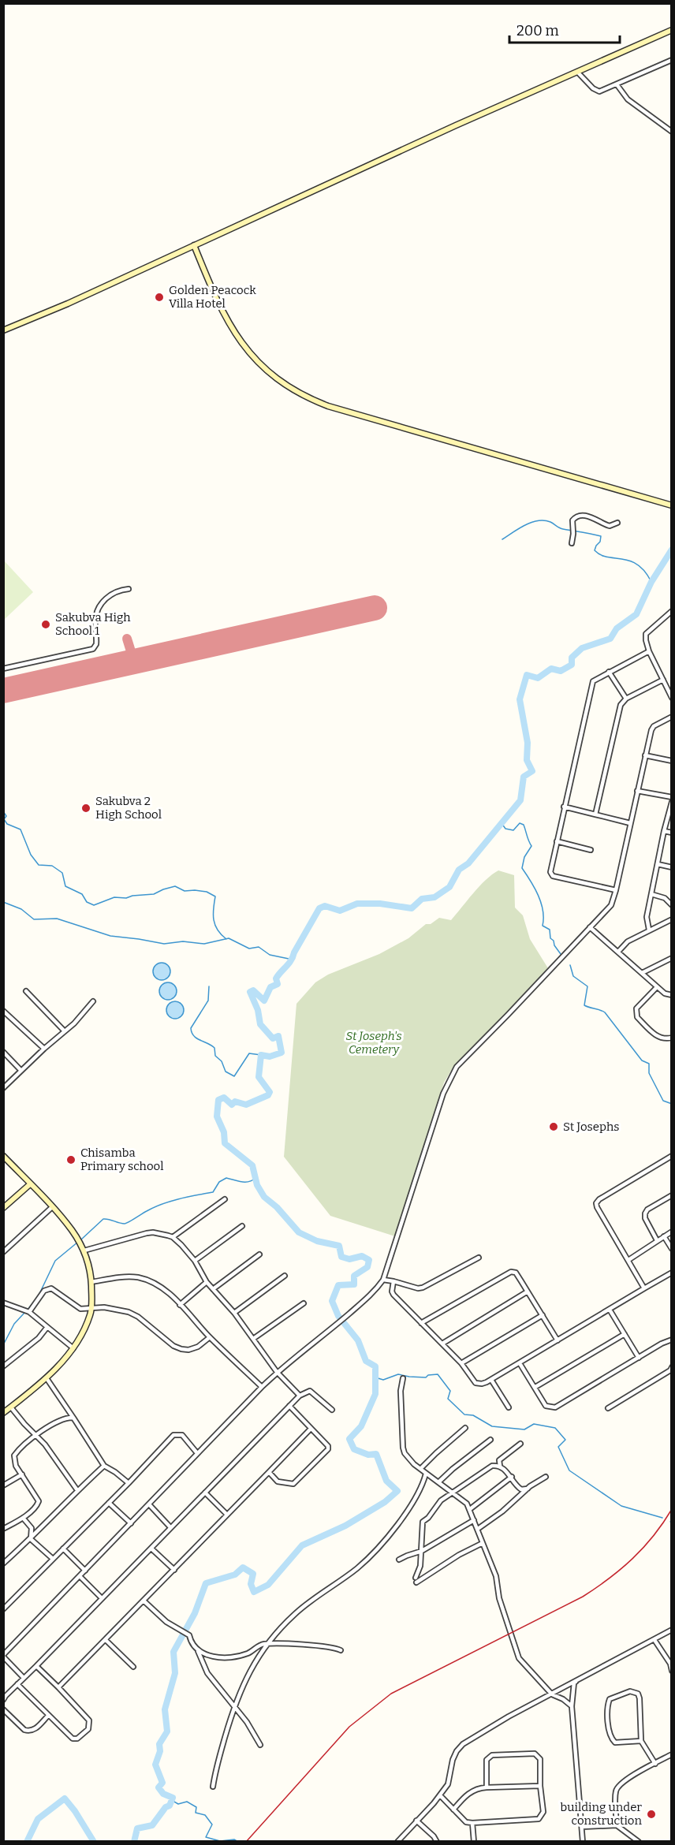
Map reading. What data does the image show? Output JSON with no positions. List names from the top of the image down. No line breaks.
{"parks":["St Joseph's Cemetery"],"places":["Golden Peacock Villa Hotel","Sakubva High School 1","Sakubva 2 High School","St Josephs","Chisamba Primary school","building under construction"],"scale_bar":"200 m"}
